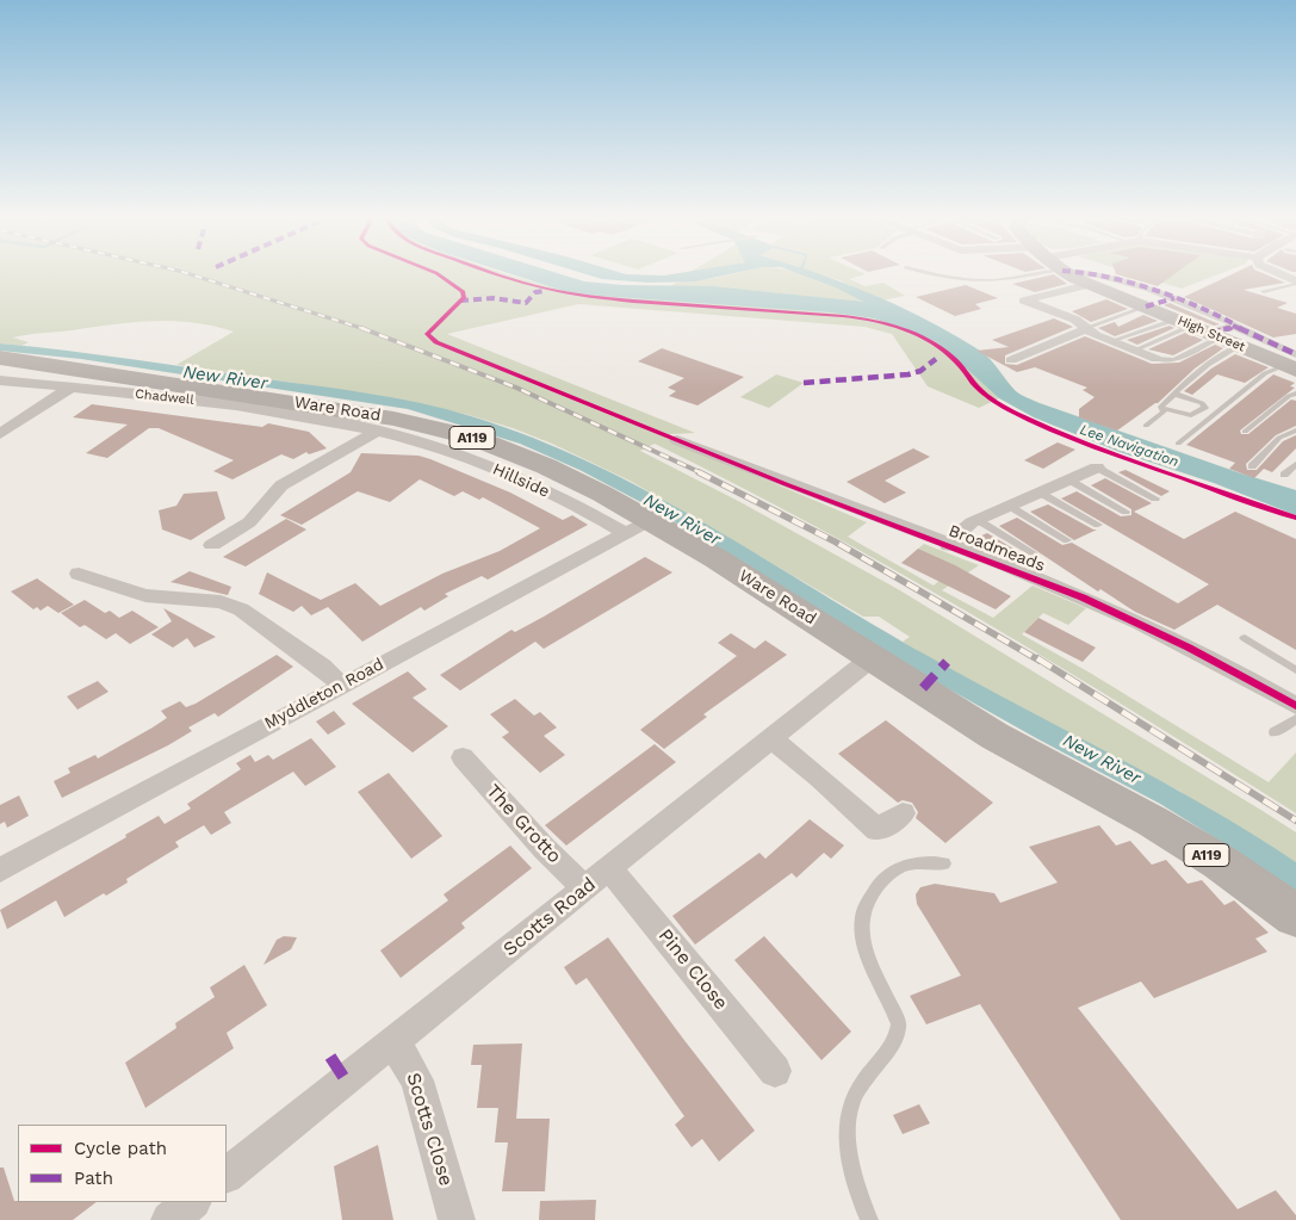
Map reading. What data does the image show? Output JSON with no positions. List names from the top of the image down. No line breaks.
{"streets":{"main road":["High Street","Ware Road","A119"],"street":["Chadwell","Hillside","Broadmeads","Myddleton Road","The Grotto","Scotts Road","Pine Close","Scotts Close"]},"crossings":[["Chadwell","Hillside"],["Ware Road","Myddleton Road"],["Ware Road","Scotts Road"],["Hillside","Myddleton Road"],["The Grotto","Scotts Road"],["Scotts Road","Pine Close"],["Scotts Road","Scotts Close"]],"water":["New River","Lee Navigation"],"legend":["Cycle path","Path"]}
